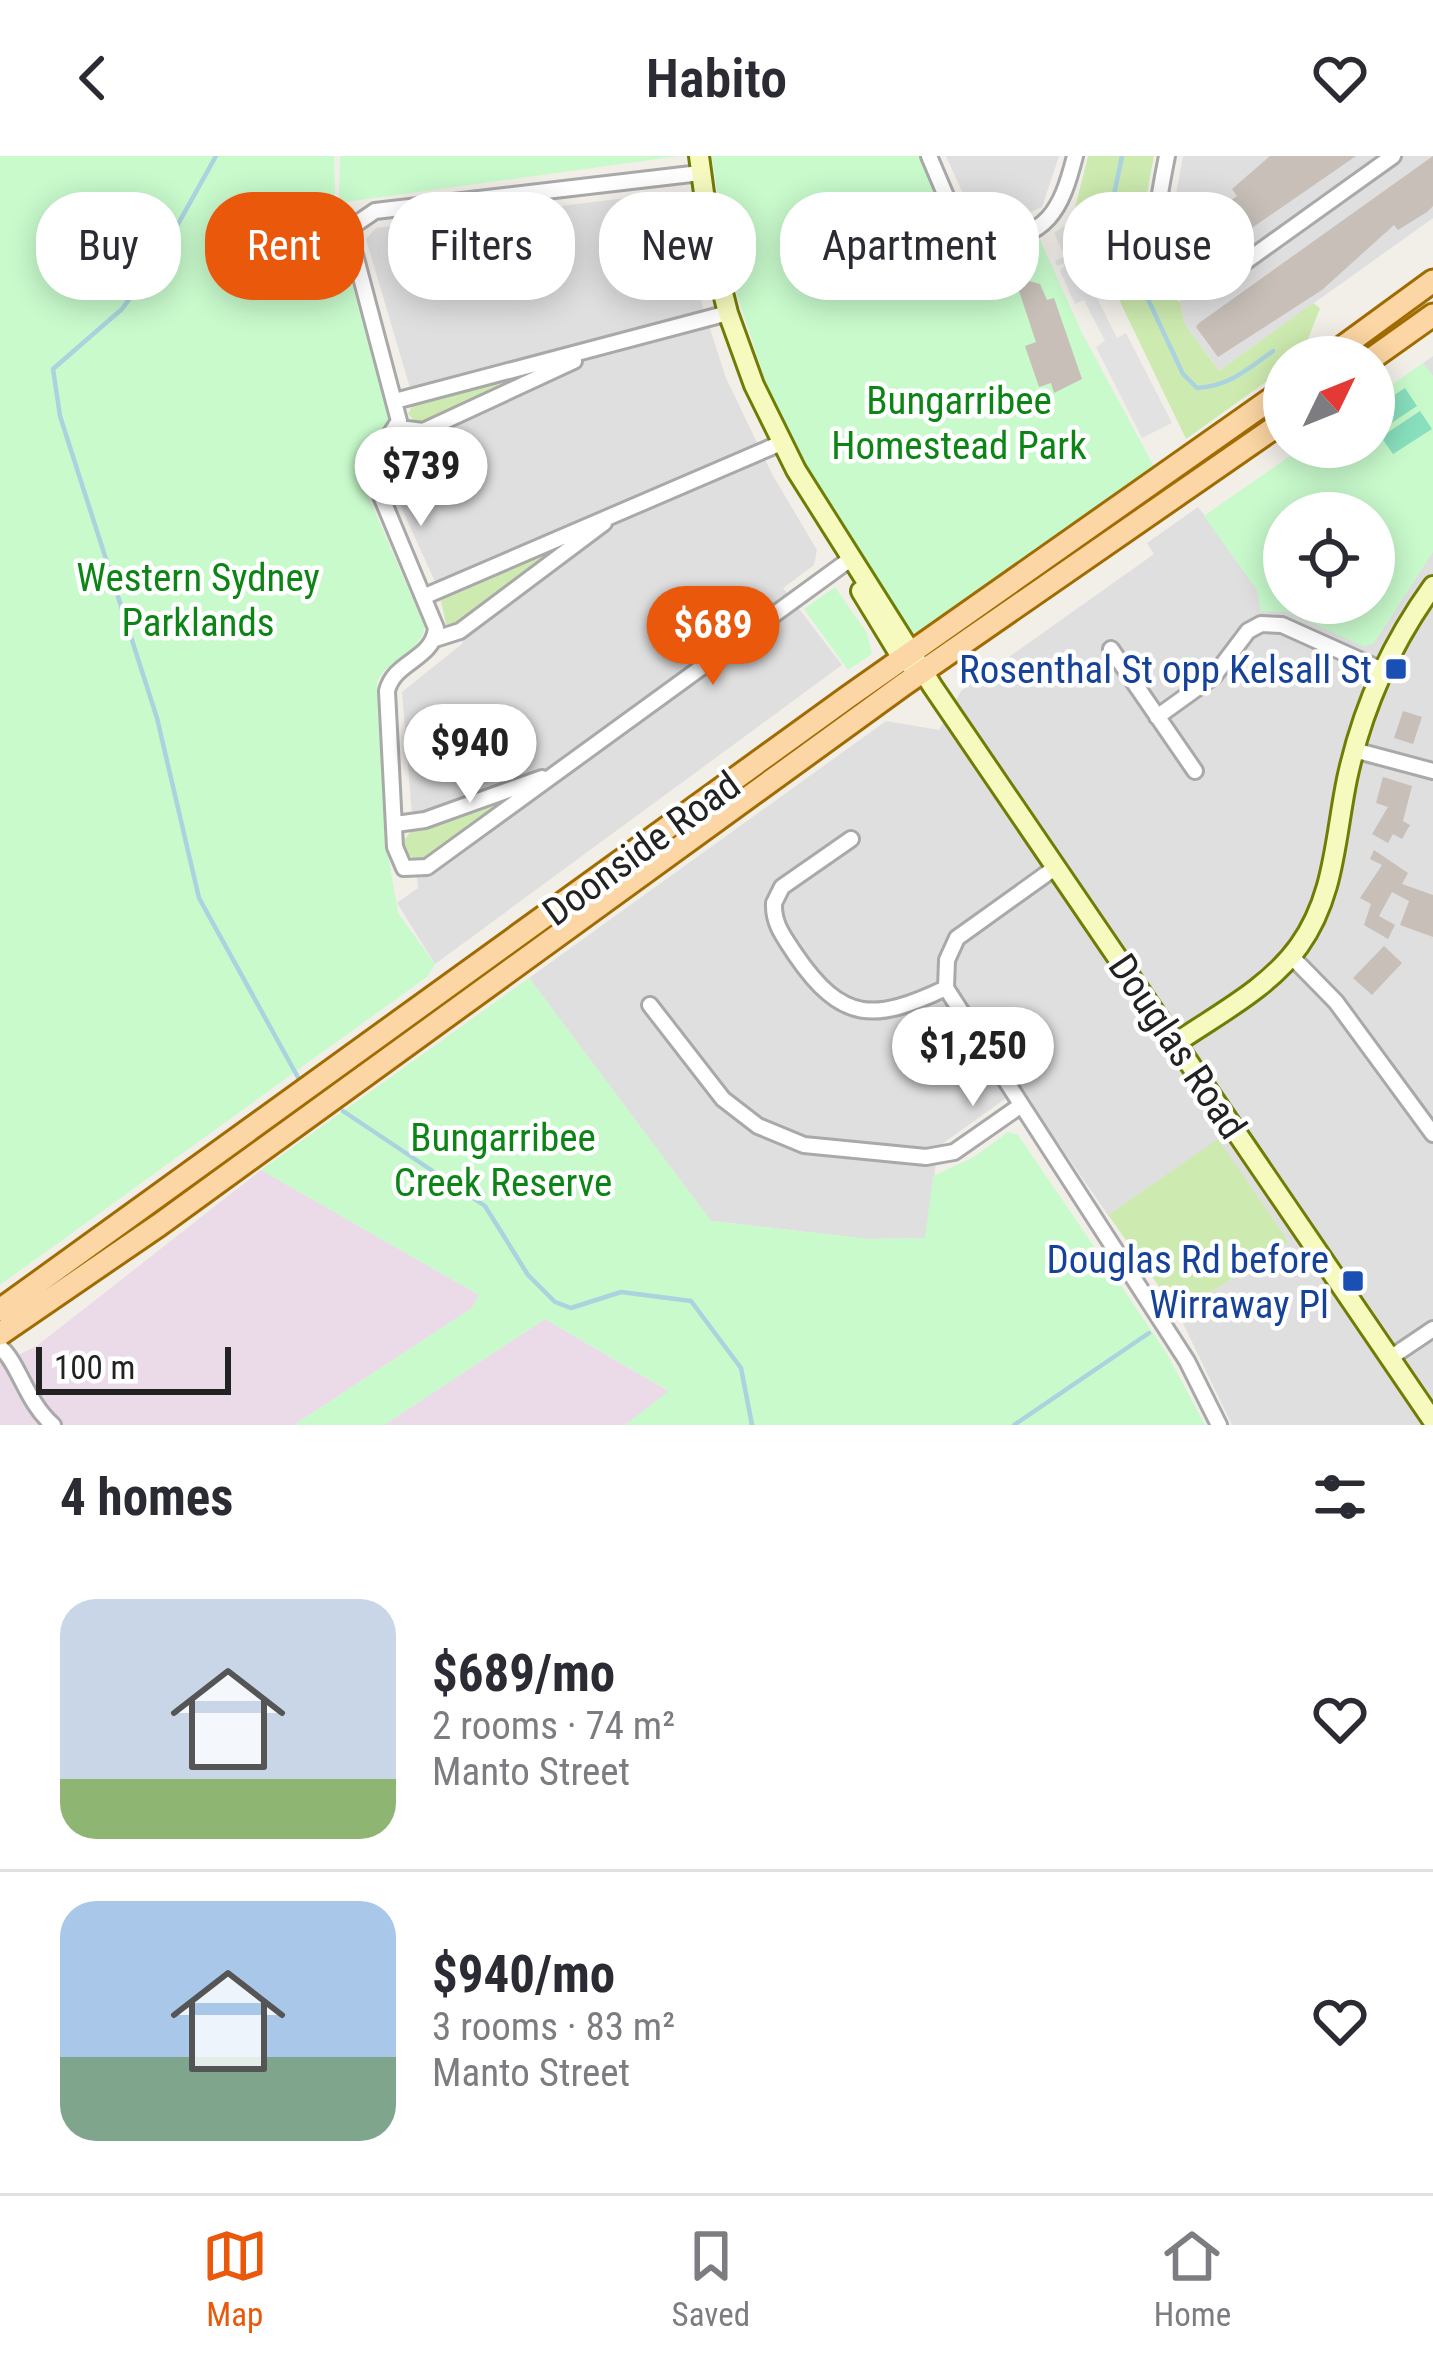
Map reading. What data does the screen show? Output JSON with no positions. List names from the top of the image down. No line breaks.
{"streets":{"main road":["Doonside Road"],"street":["Douglas Road"]},"crossings":[["Doonside Road","Douglas Road"]],"parks":["Bungarribee Homestead Park","Western Sydney Parklands","Bungarribee Creek Reserve"],"places":{"transit":["Rosenthal St opp Kelsall St","Douglas Rd before Wirraway Pl"]},"scale_bar":"100 m","north":"top right","page":{"header":"Habito","chip":["Buy","Rent","Filters","New","Apartment","House"],"price":["$739","$689","$940","$1,250"],"scale":"100 m","heading":"4 homes","list":[{"name":"$689/mo","note":"2 rooms · 74 m² · Manto Street"},{"name":"$940/mo","note":"3 rooms · 83 m² · Manto Street"}],"tabs":["Map","Saved","Home"]}}
